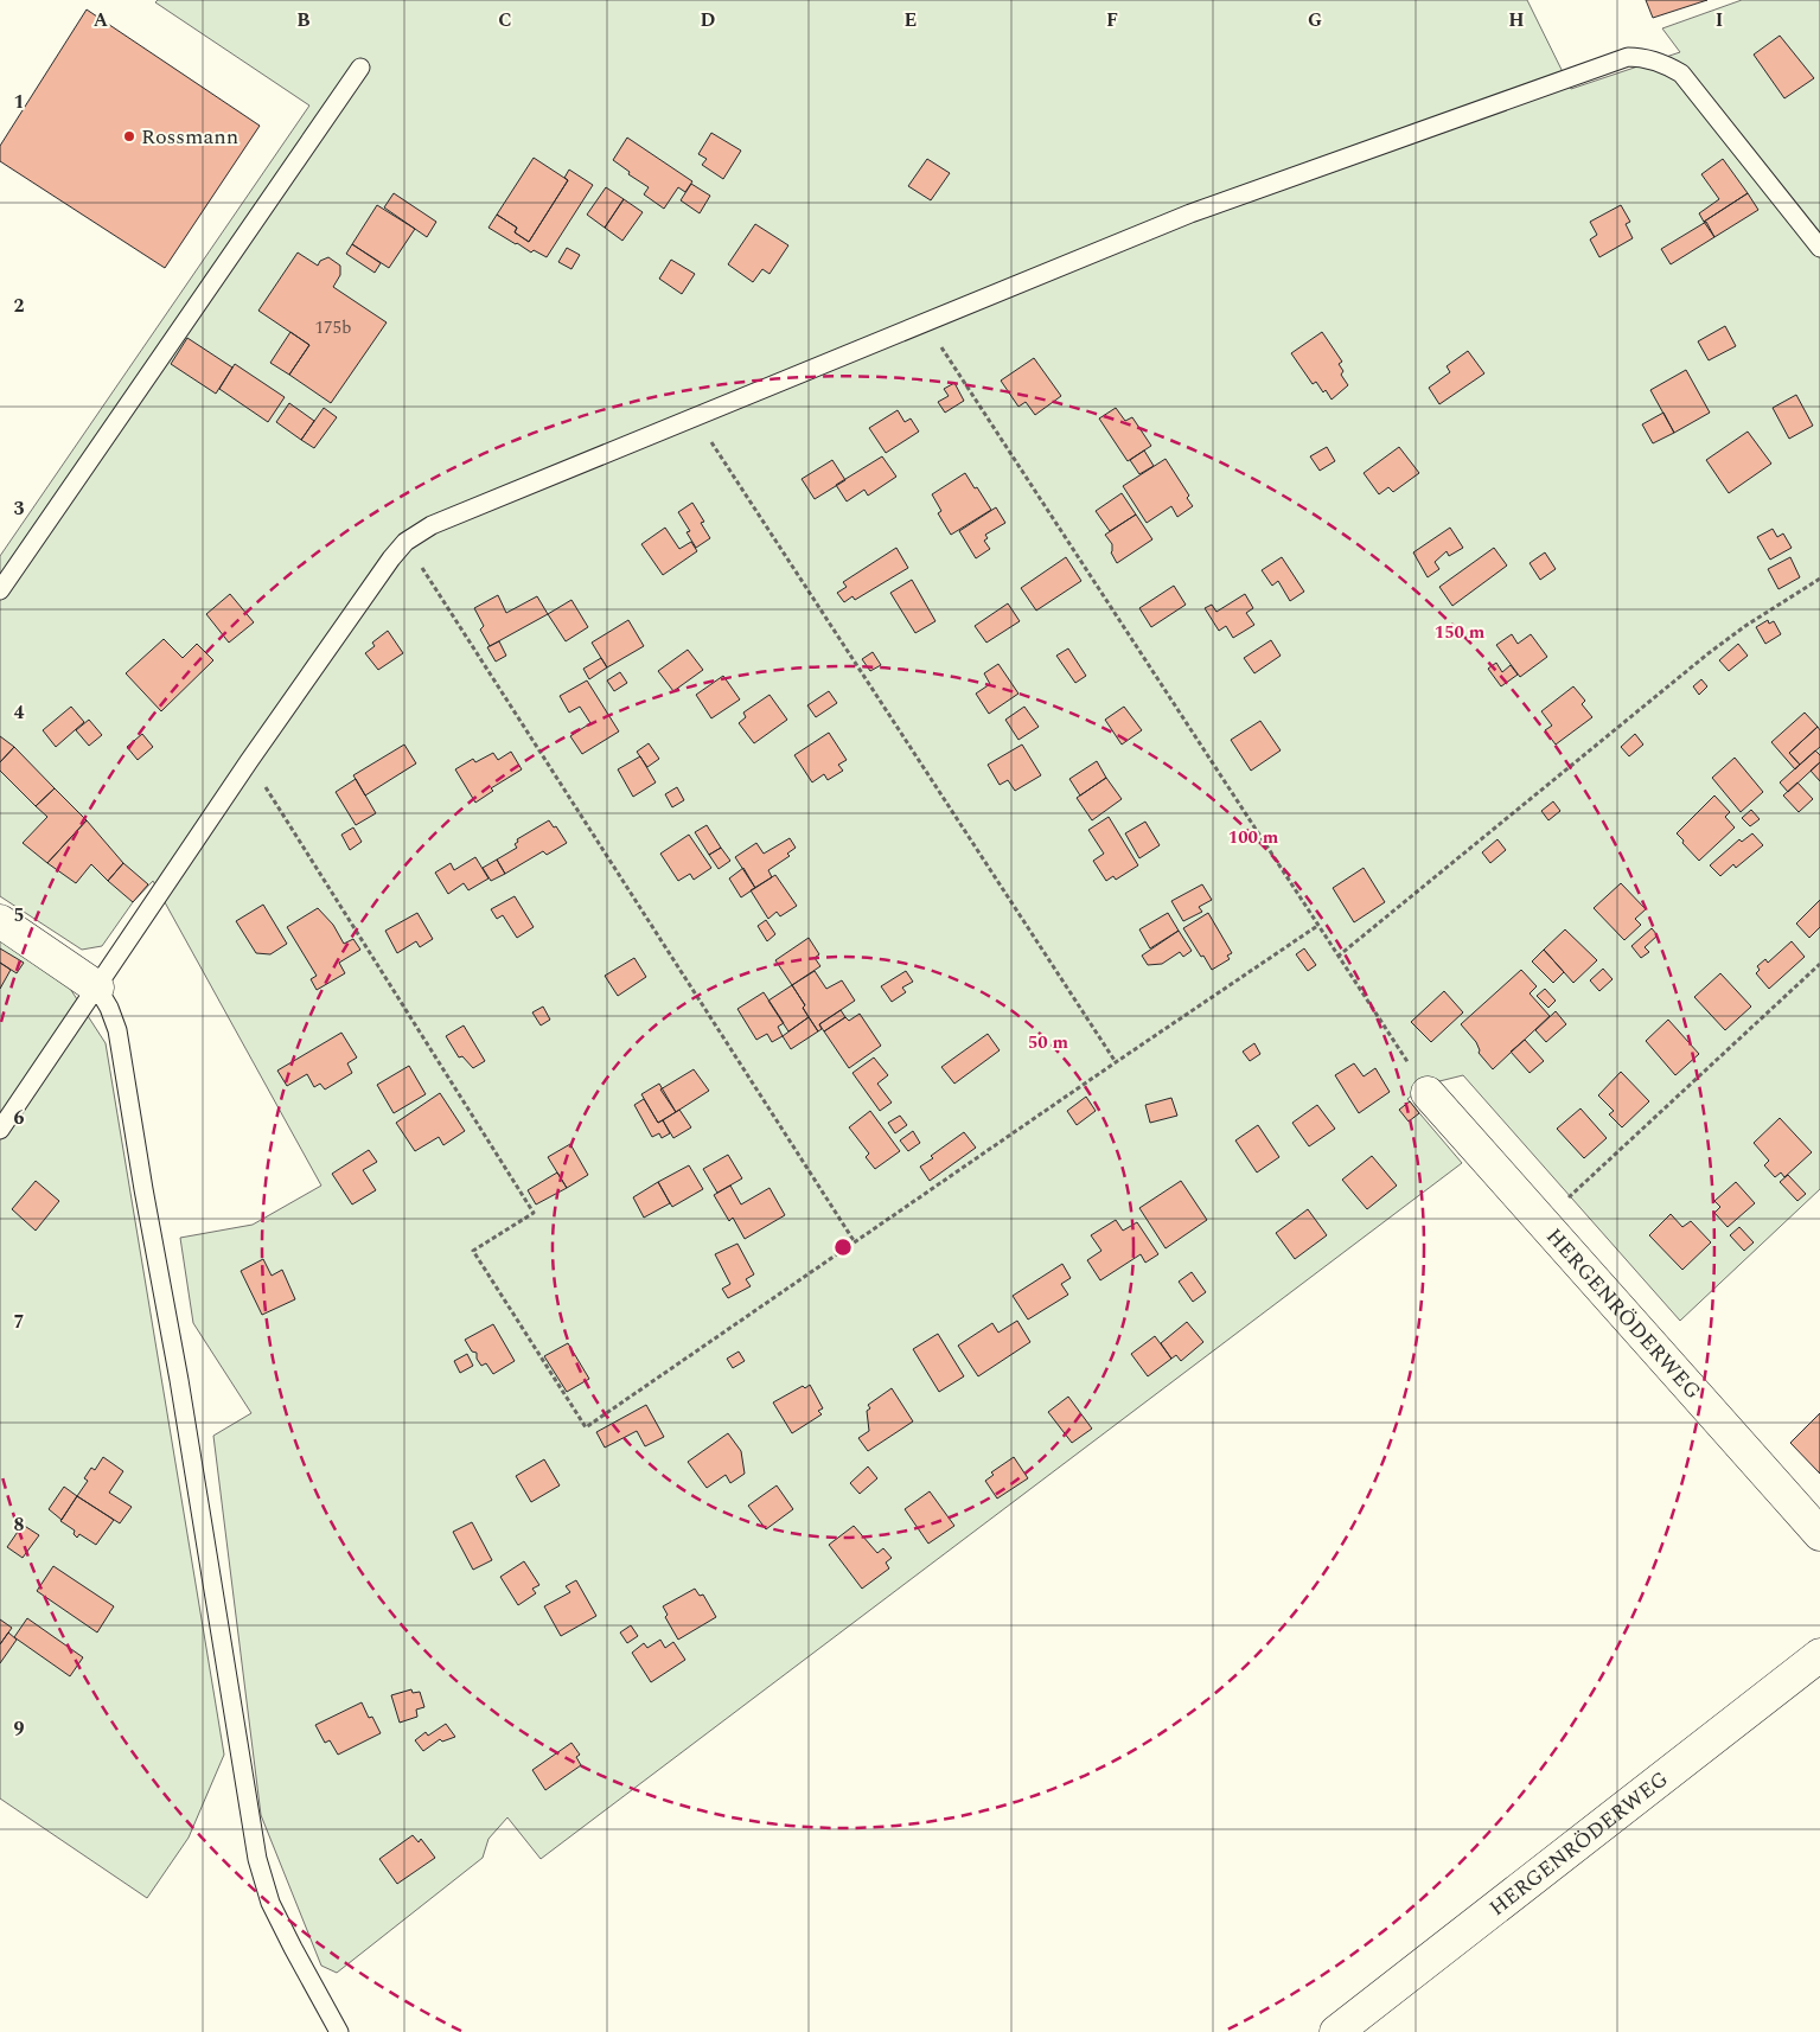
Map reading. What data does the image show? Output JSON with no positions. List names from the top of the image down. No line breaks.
{"streets":{"street":["HERGENRÖDERWEG"]},"places":["Rossmann"],"house_numbers":["175b"],"grid":{"columns":["A","B","C","D","E","F","G","H","I"],"rows":["1","2","3","4","5","6","7","8","9"]},"rings":["150 m","100 m","50 m"]}
